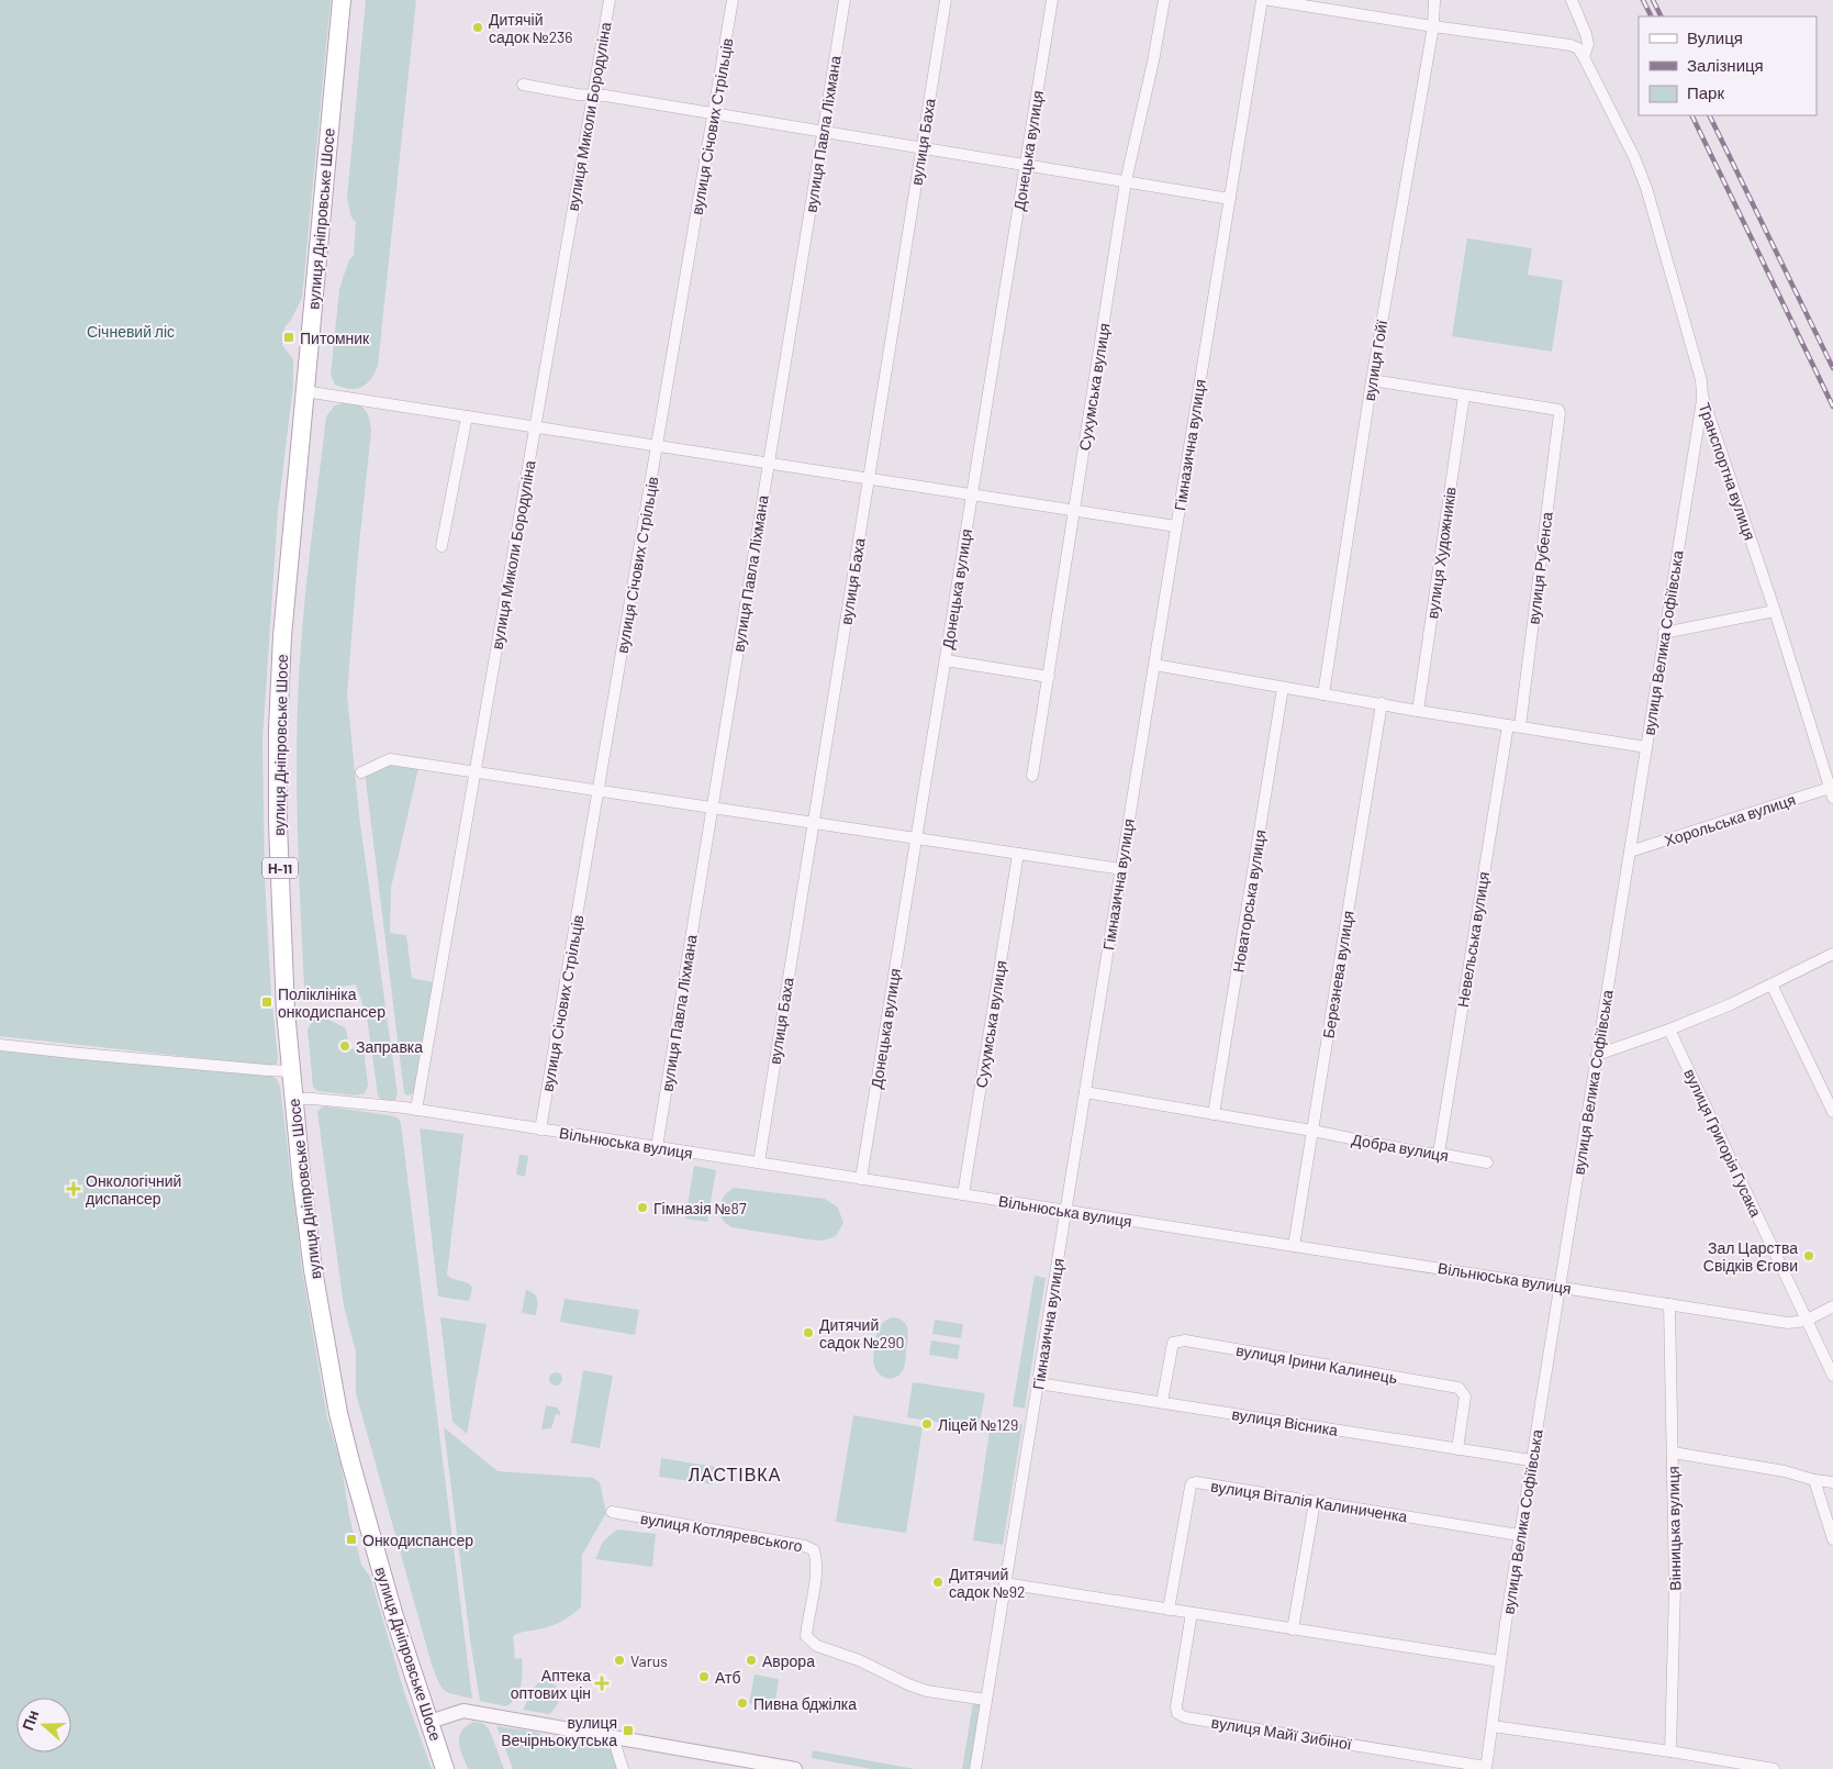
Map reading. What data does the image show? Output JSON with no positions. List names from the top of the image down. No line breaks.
{"streets":{"main road":["вулиця Дніпровське Шосе","Н-11"],"street":["вулиця Миколи Бородуліна","вулиця Січових Стрільців","вулиця Павла Ліхмана","вулиця Баха","Донецька вулиця","вулиця Гойї","Сухумська вулиця","Гімназична вулиця","Транспортна вулиця","вулиця Художників","вулиця Рубенса","вулиця Велика Софіївська","Хорольська вулиця","Новаторська вулиця","Невельська вулиця","Березнева вулиця","Вільнюська вулиця","вулиця Григорія Гусака","Добра вулиця","вулиця Ірини Калинець","вулиця Вісника","вулиця Віталія Калиниченка","Вінницька вулиця","вулиця Котляревського","вулиця Майї Зибіної"]},"crossings":[["вулиця Миколи Бородуліна","Вільнюська вулиця"],["вулиця Січових Стрільців","Вільнюська вулиця"],["вулиця Павла Ліхмана","Вільнюська вулиця"],["вулиця Баха","Вільнюська вулиця"],["Донецька вулиця","Вільнюська вулиця"],["вулиця Дніпровське Шосе","Вільнюська вулиця"],["Сухумська вулиця","Вільнюська вулиця"],["Гімназична вулиця","Вільнюська вулиця"],["Гімназична вулиця","вулиця Вісника"],["Гімназична вулиця","вулиця Котляревського"],["Транспортна вулиця","вулиця Велика Софіївська"],["Транспортна вулиця","Хорольська вулиця"],["вулиця Художників","вулиця Рубенса"],["вулиця Велика Софіївська","Хорольська вулиця"],["вулиця Велика Софіївська","Вільнюська вулиця"],["вулиця Велика Софіївська","вулиця Вісника"],["вулиця Велика Софіївська","вулиця Віталія Калиниченка"],["вулиця Велика Софіївська","вулиця Майї Зибіної"],["Невельська вулиця","Добра вулиця"],["Березнева вулиця","Вільнюська вулиця"],["Березнева вулиця","Добра вулиця"],["Вільнюська вулиця","вулиця Григорія Гусака"],["Вільнюська вулиця","Вінницька вулиця"],["вулиця Ірини Калинець","вулиця Вісника"]],"districts":["ЛАСТІВКА"],"parks":["Січневий ліс"],"places":{"other":["Дитячій садок №236","Заправка","Гімназія №87","Зал Царства Свідків Єгови","Дитячий садок №290","Ліцей №129","Дитячий садок №92","Varus","Аврора","Атб","Пивна бджілка"],"transit":["Питомник","Поліклініка онкодиспансер","Онкодиспансер","вулиця Вечірньокутська"],"health":["Онкологічний диспансер","Аптека оптових цін"]},"legend":["Вулиця","Залізниця","Парк"],"north":"left"}
